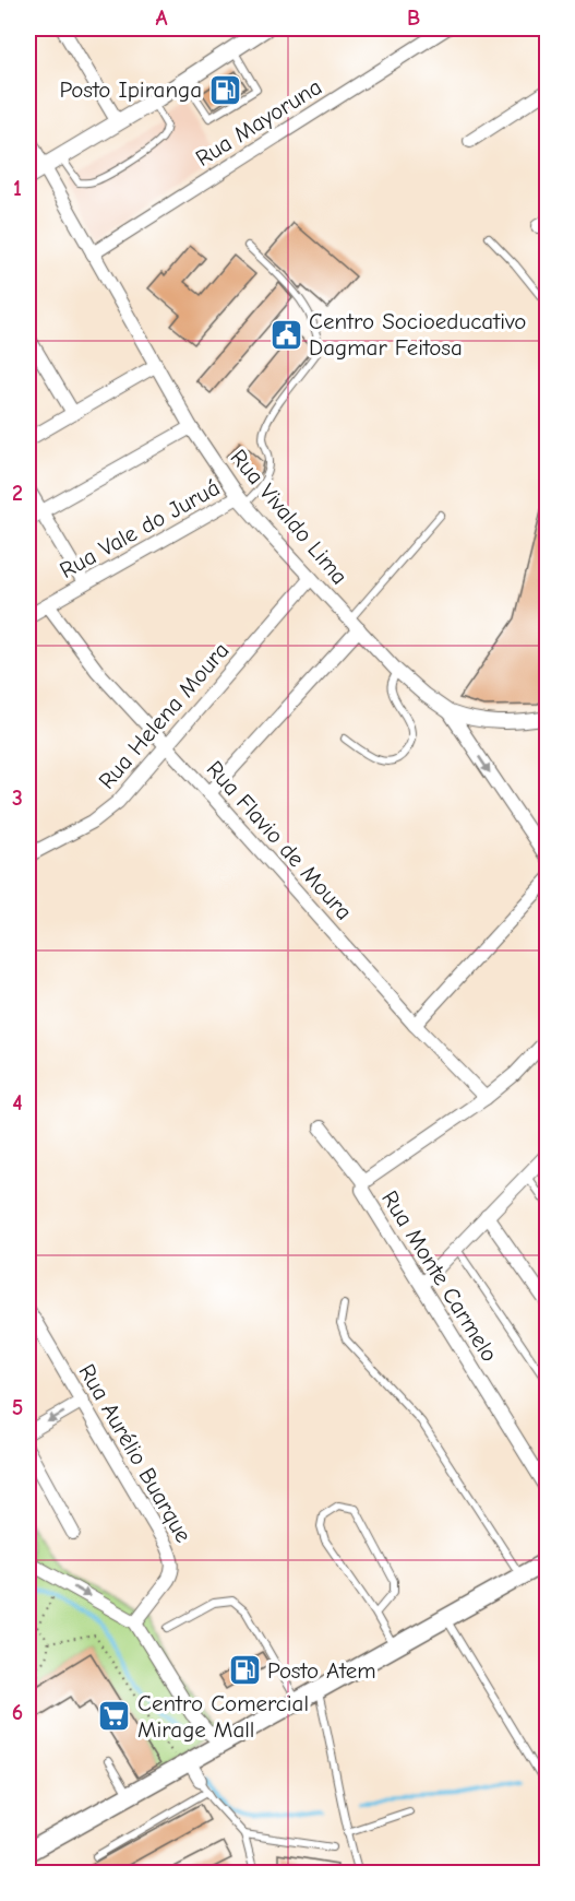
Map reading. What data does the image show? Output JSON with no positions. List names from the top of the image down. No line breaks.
{"streets":{"street":["Rua Mayoruna","Rua Vivaldo Lima","Rua Vale do Juruá","Rua Helena Moura","Rua Flavio de Moura","Rua Monte Carmelo","Rua Aurélio Buarque"]},"crossings":[["Rua Mayoruna","Rua Vivaldo Lima"],["Rua Vivaldo Lima","Rua Vale do Juruá"],["Rua Vivaldo Lima","Rua Helena Moura"],["Rua Vale do Juruá","Rua Flavio de Moura"],["Rua Helena Moura","Rua Flavio de Moura"],["Rua Flavio de Moura","Rua Monte Carmelo"]],"places":{"fuel station":["Posto Ipiranga","Posto Atem"],"public building":["Centro Socioeducativo Dagmar Feitosa"],"supermarket":["Centro Comercial Mirage Mall"]},"grid":{"columns":["A","B"],"rows":["1","2","3","4","5","6"]}}
